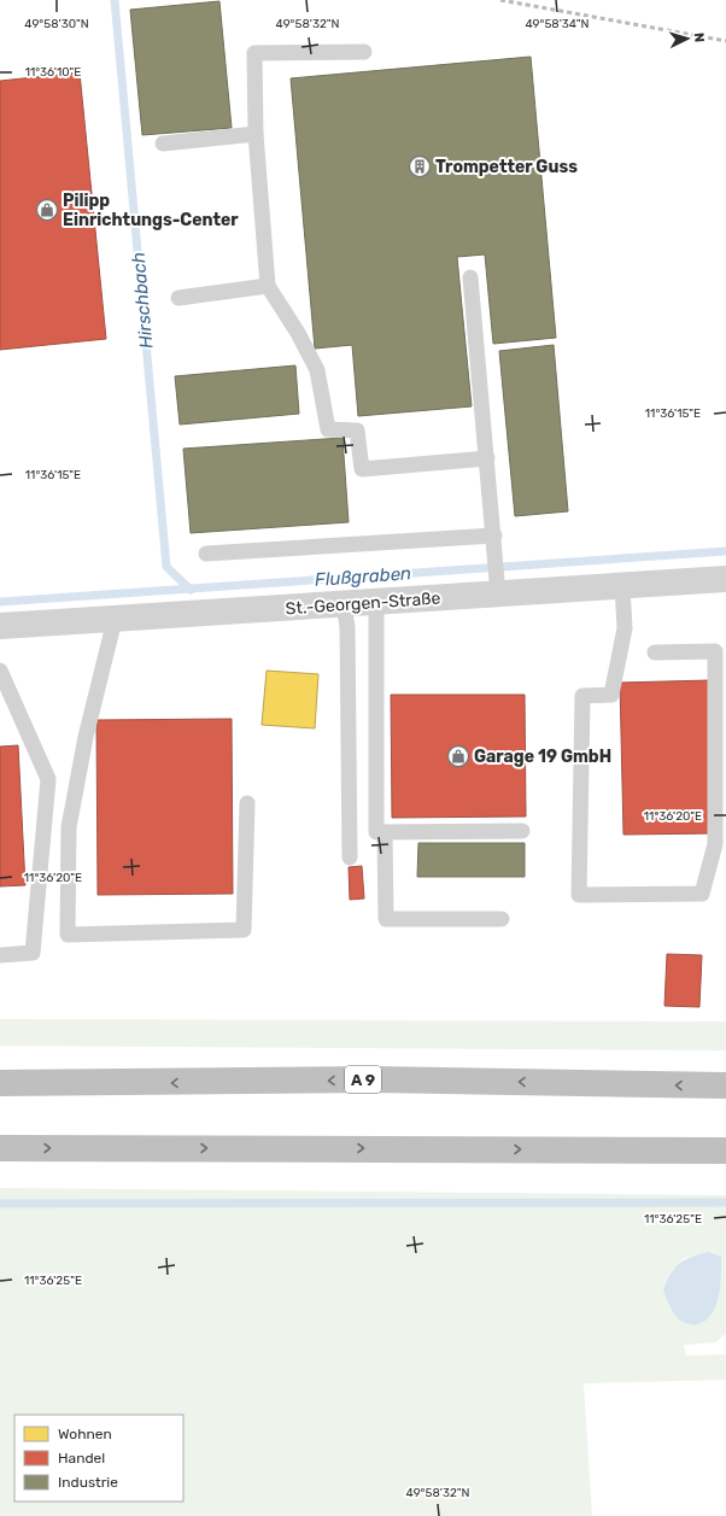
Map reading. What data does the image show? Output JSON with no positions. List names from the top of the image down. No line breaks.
{"streets":{"highway":["A 9"],"street":["St.-Georgen-Straße"]},"water":["Hirschbach","Flußgraben"],"places":{"building":["Trompetter Guss"],"shop":["Pilipp Einrichtungs-Center","Garage 19 GmbH"]},"legend":["Wohnen","Handel","Industrie"],"north":"right","coordinates":["49°58'30\"N","49°58'32\"N","49°58'34\"N","11°36'10\"E","11°36'15\"E","11°36'20\"E","11°36'25\"E"]}
